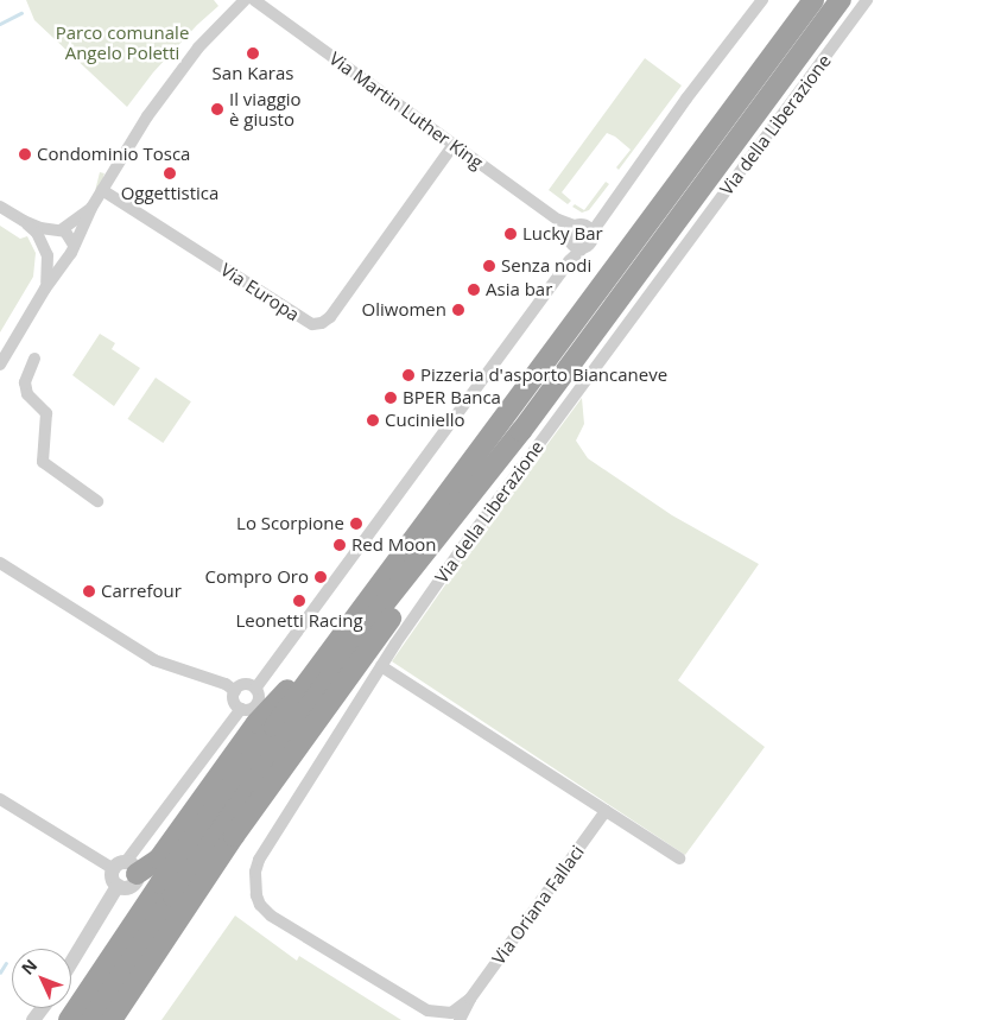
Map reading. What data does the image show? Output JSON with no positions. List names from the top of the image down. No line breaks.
{"streets":{"street":["Via Martin Luther King","Via della Liberazione","Via Europa","Via Oriana Fallaci"]},"crossings":[["Via Martin Luther King","Via Europa"],["Via della Liberazione","Via Oriana Fallaci"]],"parks":["Parco comunale Angelo Poletti"],"places":["San Karas","Il viaggio è giusto","Condominio Tosca","Oggettistica","Lucky Bar","Senza nodi","Asia bar","Oliwomen","Pizzeria d'asporto Biancaneve","BPER Banca","Cuciniello","Lo Scorpione","Red Moon","Compro Oro","Carrefour","Leonetti Racing"],"north":"top left"}
